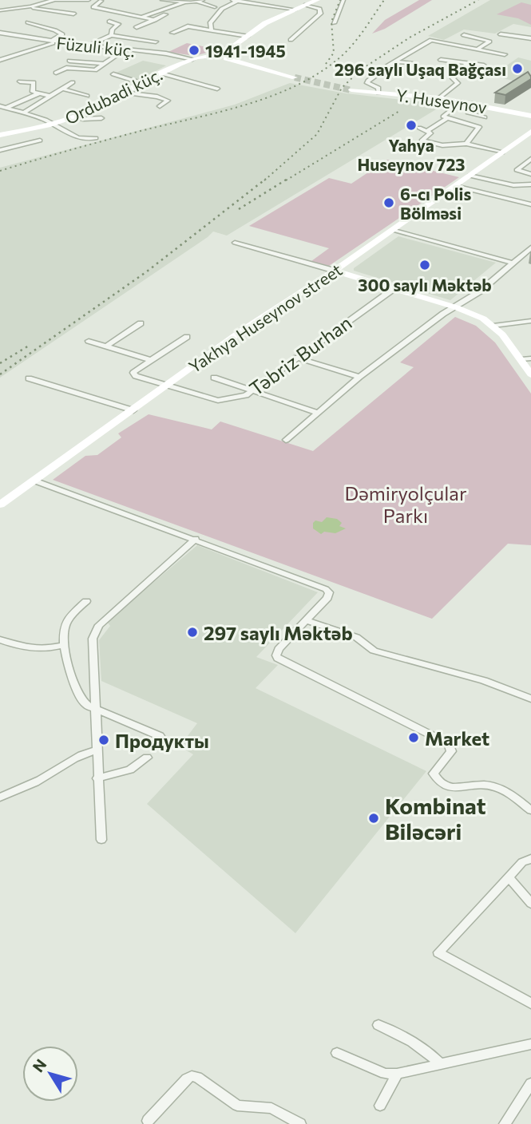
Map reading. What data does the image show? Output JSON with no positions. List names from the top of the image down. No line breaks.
{"streets":{"main road":["Ordubadi küç.","Y. Huseynov","Yakhya Huseynov street"],"street":["Füzuli küç.","Təbriz Burhan"]},"crossings":[["Füzuli küç.","Ordubadi küç."],["Yakhya Huseynov street","Təbriz Burhan"]],"parks":["Dəmiryolçular Parkı"],"places":["1941-1945","296 saylı Uşaq Bağçası","Yahya Huseynov 723","6-cı Polis Bölməsi","300 saylı Məktəb","297 saylı Məktəb","Market","Продукты","Kombinat Biləcəri"],"north":"top left"}
